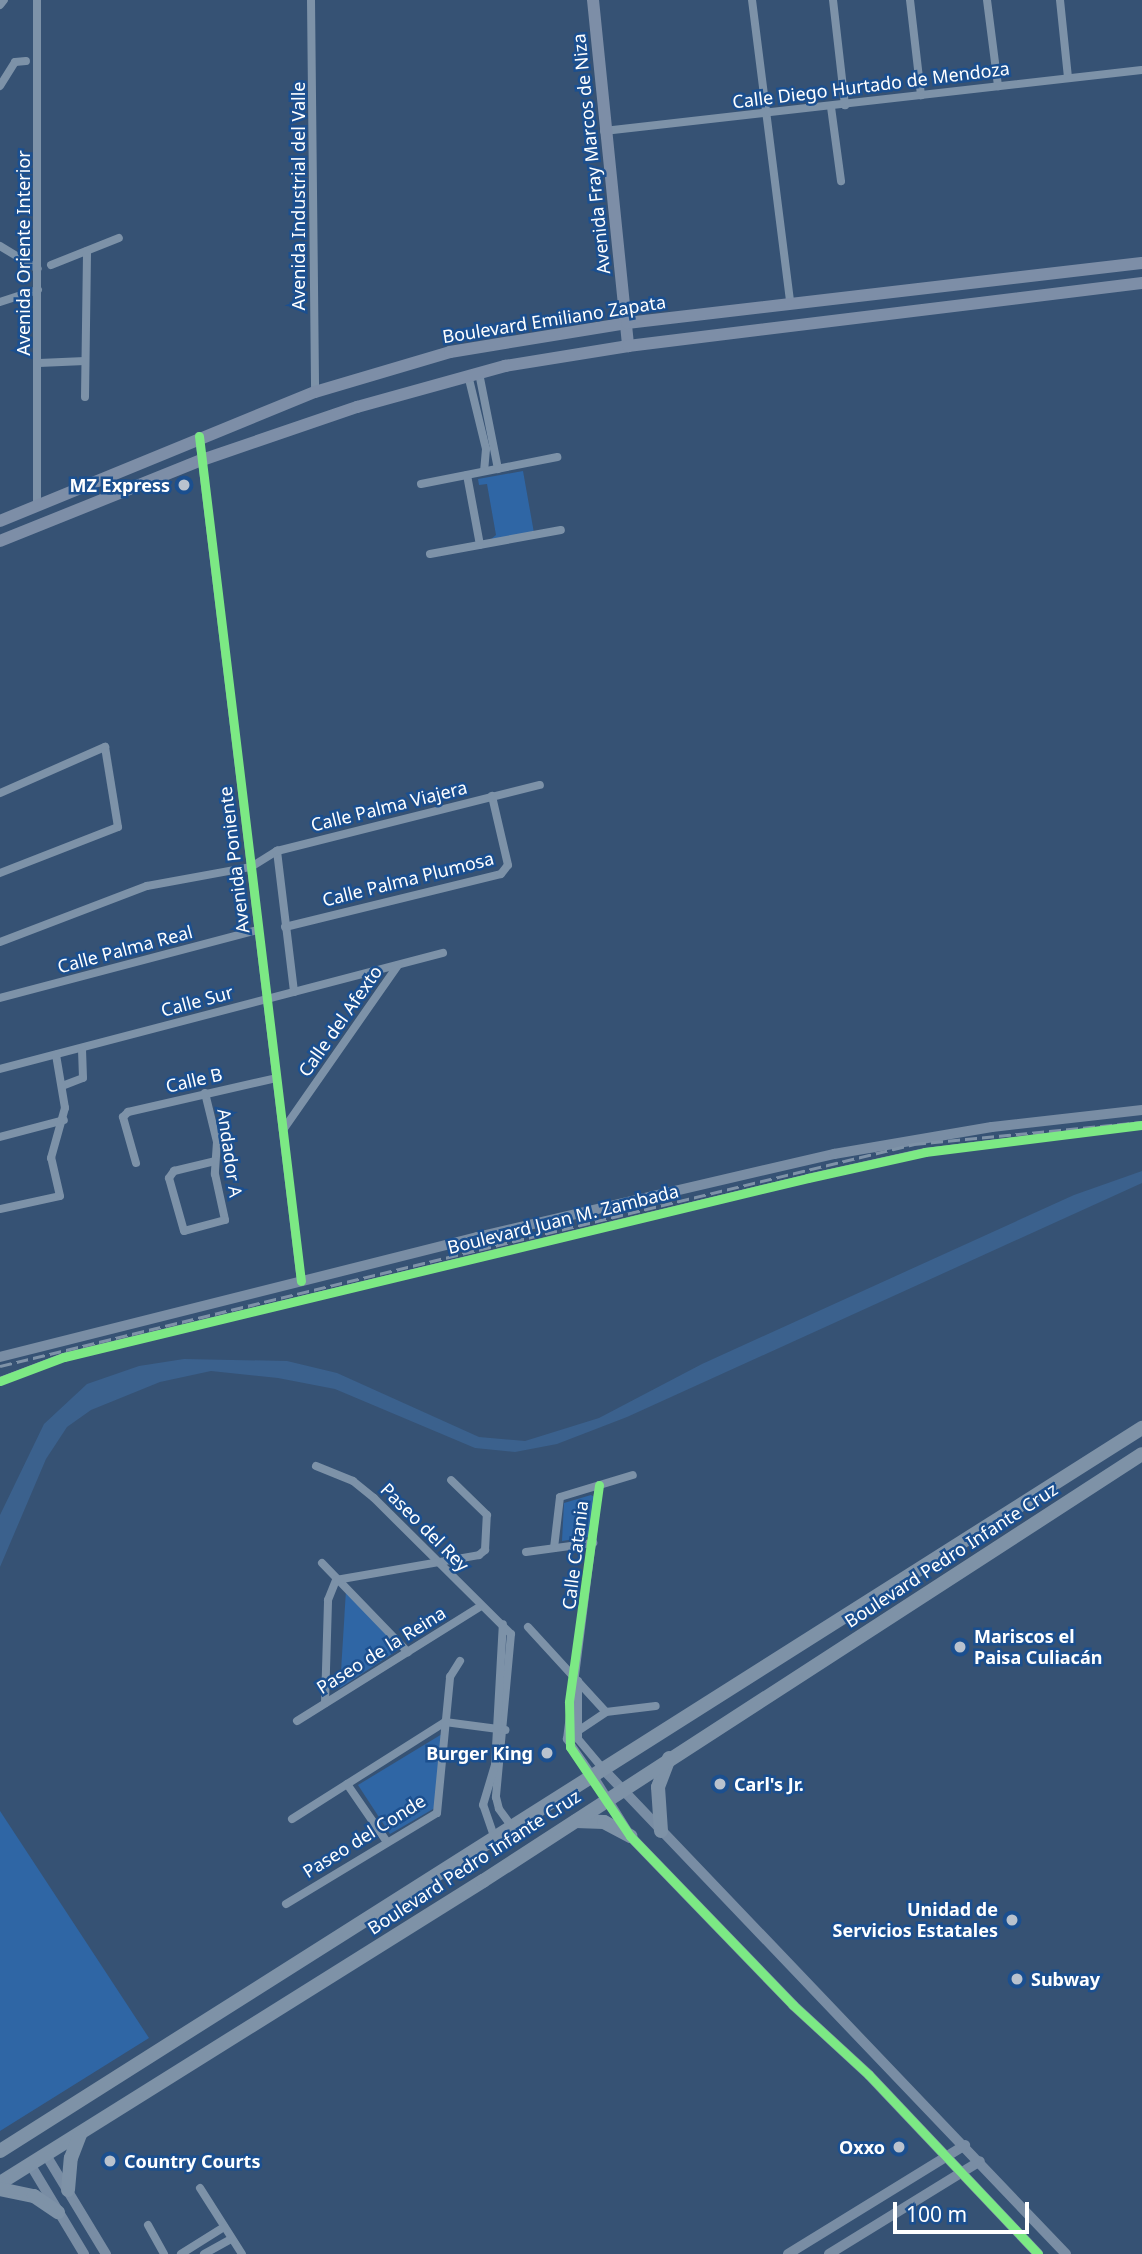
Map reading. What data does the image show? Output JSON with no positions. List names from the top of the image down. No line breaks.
{"streets":{"highway":["Boulevard Pedro Infante Cruz"],"main road":["Avenida Fray Marcos de Niza","Boulevard Emiliano Zapata"],"street":["Calle Diego Hurtado de Mendoza","Avenida Industrial del Valle","Avenida Oriente Interior","Calle Palma Viajera","Avenida Poniente","Calle Palma Plumosa","Calle Palma Real","Calle Sur","Calle del Afexto","Calle B","Andador A","Boulevard Juan M. Zambada","Paseo del Rey","Calle Catania","Paseo de la Reina","Paseo del Conde"]},"crossings":[["Calle Diego Hurtado de Mendoza","Avenida Fray Marcos de Niza"],["Avenida Fray Marcos de Niza","Boulevard Emiliano Zapata"],["Avenida Industrial del Valle","Boulevard Emiliano Zapata"],["Avenida Oriente Interior","Boulevard Emiliano Zapata"],["Boulevard Emiliano Zapata","Avenida Poniente"],["Calle Palma Viajera","Avenida Poniente"],["Calle Palma Viajera","Calle Palma Plumosa"],["Avenida Poniente","Calle Palma Real"],["Avenida Poniente","Calle Sur"],["Avenida Poniente","Calle del Afexto"],["Avenida Poniente","Calle B"],["Avenida Poniente","Boulevard Juan M. Zambada"],["Calle Sur","Calle del Afexto"],["Calle B","Andador A"],["Paseo del Rey","Boulevard Pedro Infante Cruz"],["Paseo del Rey","Paseo de la Reina"]],"places":["MZ Express","Mariscos el Paisa Culiacán","Burger King","Carl's Jr.","Unidad de Servicios Estatales","Subway","Oxxo","Country Courts"],"scale_bar":"100 m"}
